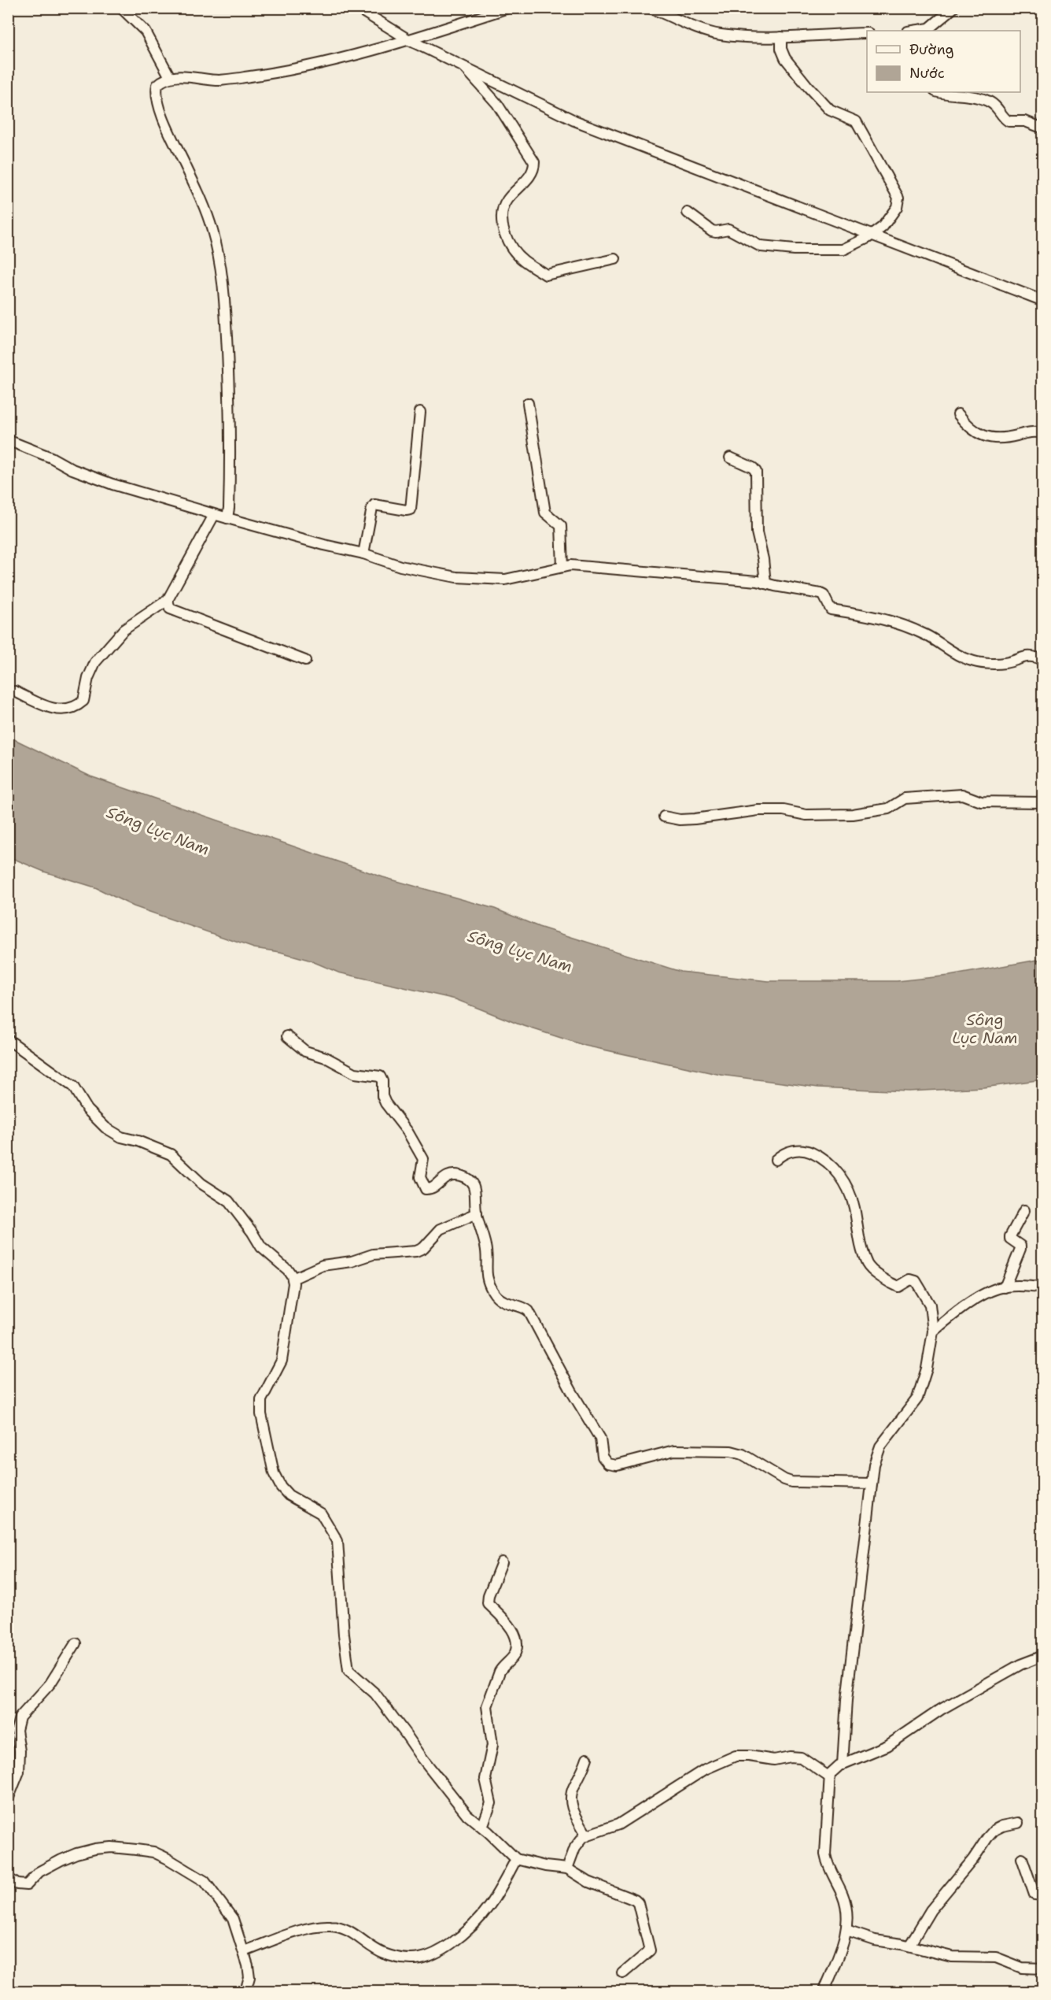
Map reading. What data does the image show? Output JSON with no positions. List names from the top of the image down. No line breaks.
{"water":["Sông Lục Nam"],"legend":["Đường","Nước"]}
